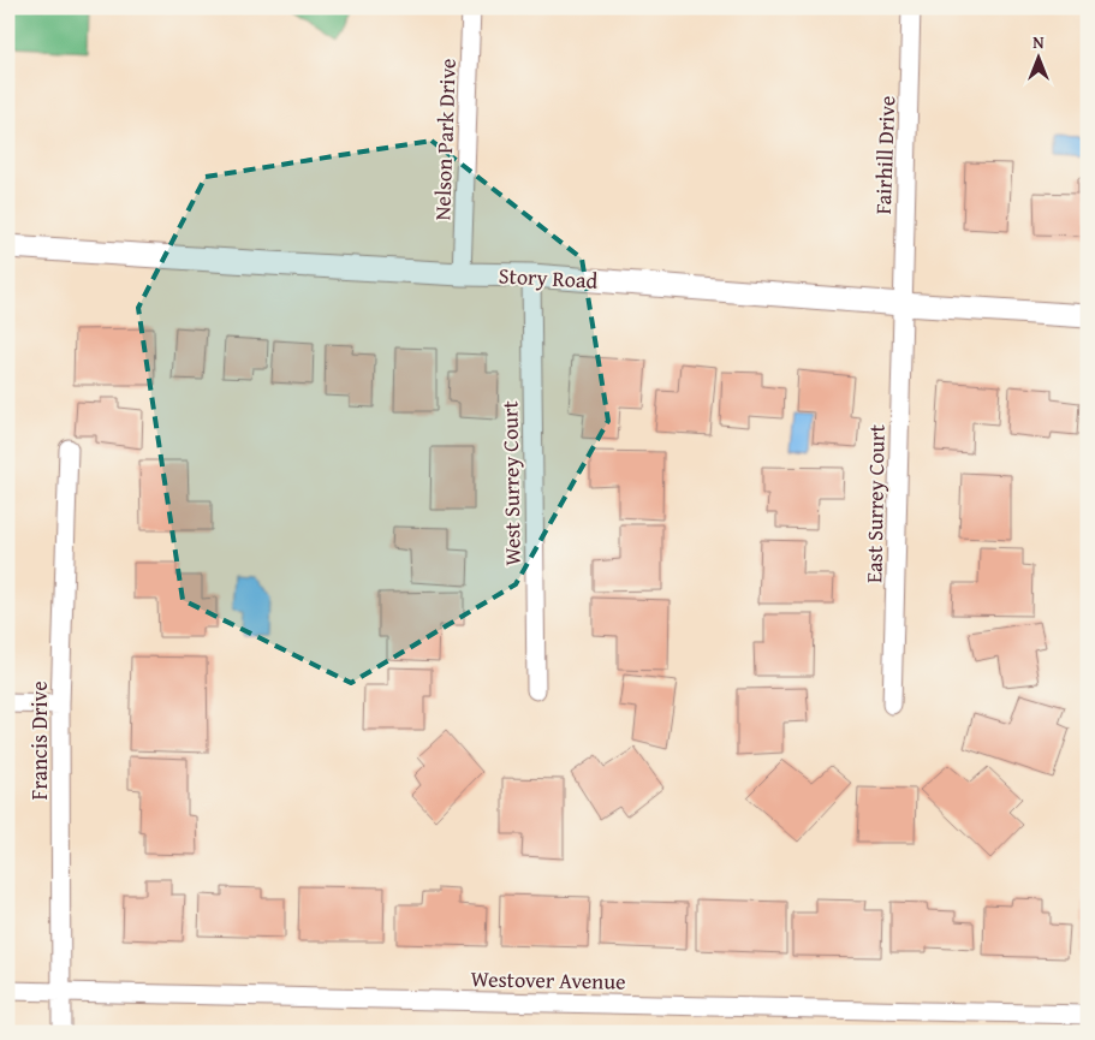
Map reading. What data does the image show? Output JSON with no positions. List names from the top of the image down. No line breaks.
{"streets":{"street":["Nelson Park Drive","Fairhill Drive","Story Road","West Surrey Court","East Surrey Court","Francis Drive","Westover Avenue"]},"crossings":[["Nelson Park Drive","Story Road"],["Fairhill Drive","Story Road"],["Fairhill Drive","East Surrey Court"],["Story Road","West Surrey Court"],["Story Road","East Surrey Court"],["Francis Drive","Westover Avenue"]],"north":"top"}
